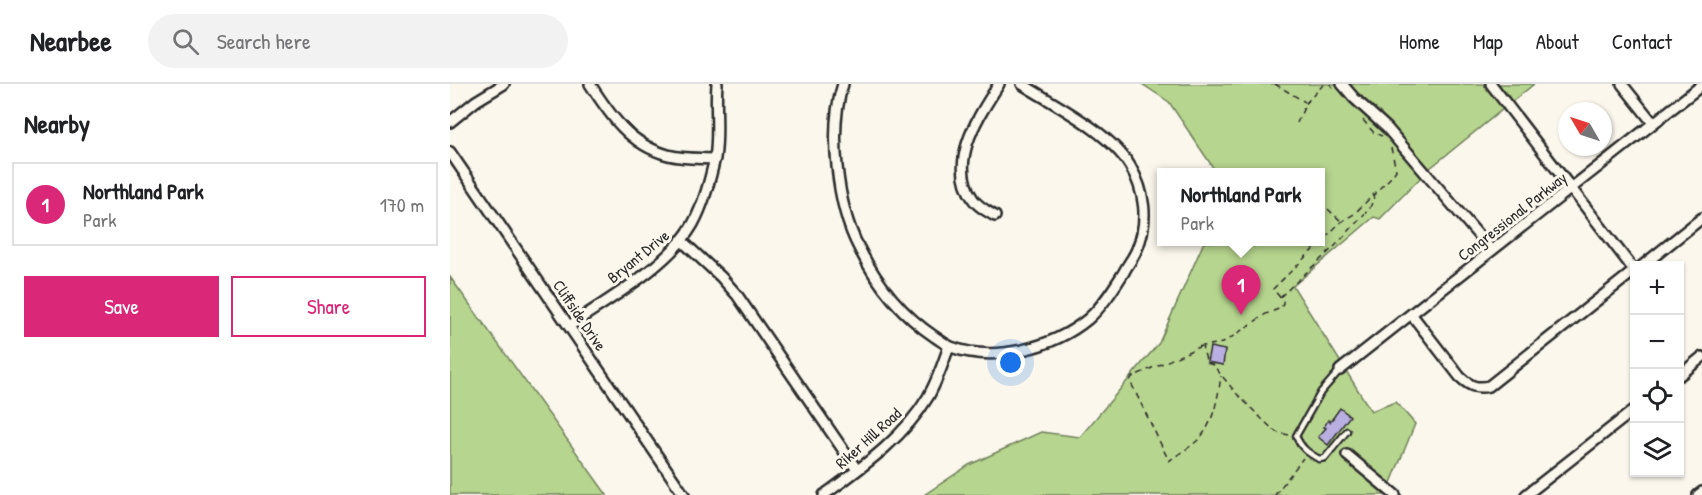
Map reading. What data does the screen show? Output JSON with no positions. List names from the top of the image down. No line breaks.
{"streets":{"street":["Congressional Parkway","Bryant Drive","Cliffside Drive","Riker Hill Road"]},"crossings":[["Bryant Drive","Cliffside Drive"]],"north":"top left","page":{"header":"Nearbee","search":"Search here","nav":["Home","Map","About","Contact"],"heading":"Nearby","list":[{"mark":"1","name":"Northland Park","note":"Park","value":"170 m"}],"popup":["Northland Park","Park"],"buttons":["Save","Share"],"map_buttons":["+","−"],"pins":"1"}}
